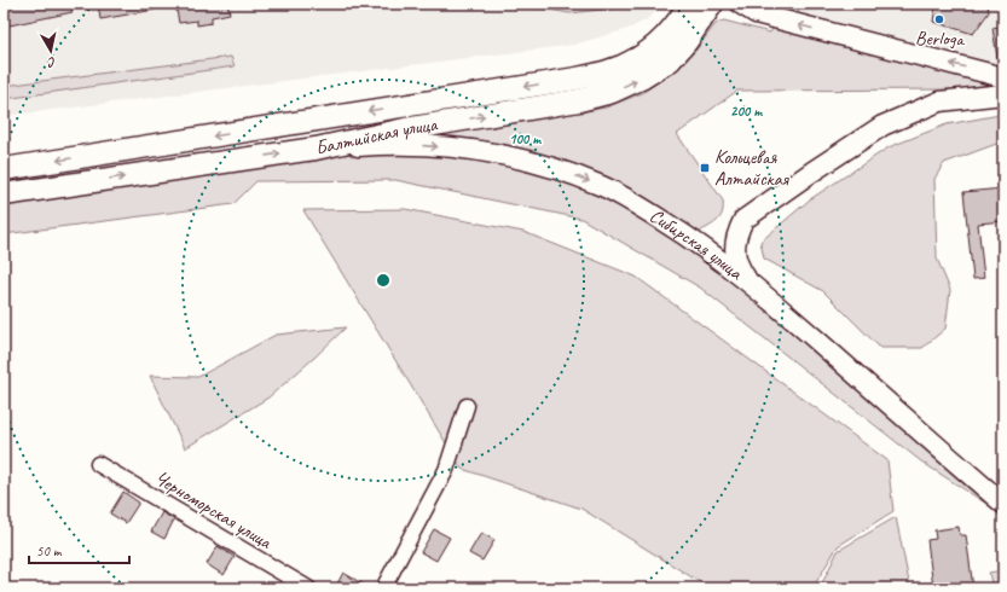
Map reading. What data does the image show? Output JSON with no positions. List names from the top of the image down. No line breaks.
{"streets":{"main road":["Балтийская улица","Сибирская улица"],"street":["Черноморская улица"]},"crossings":[["Балтийская улица","Сибирская улица"]],"one_way":["Сибирская улица"],"places":{"other":["Berloga"],"transit":["Кольцевая Алтайская"]},"scale_bar":"50 m","north":"bottom","rings":["200 m","100 m"]}
